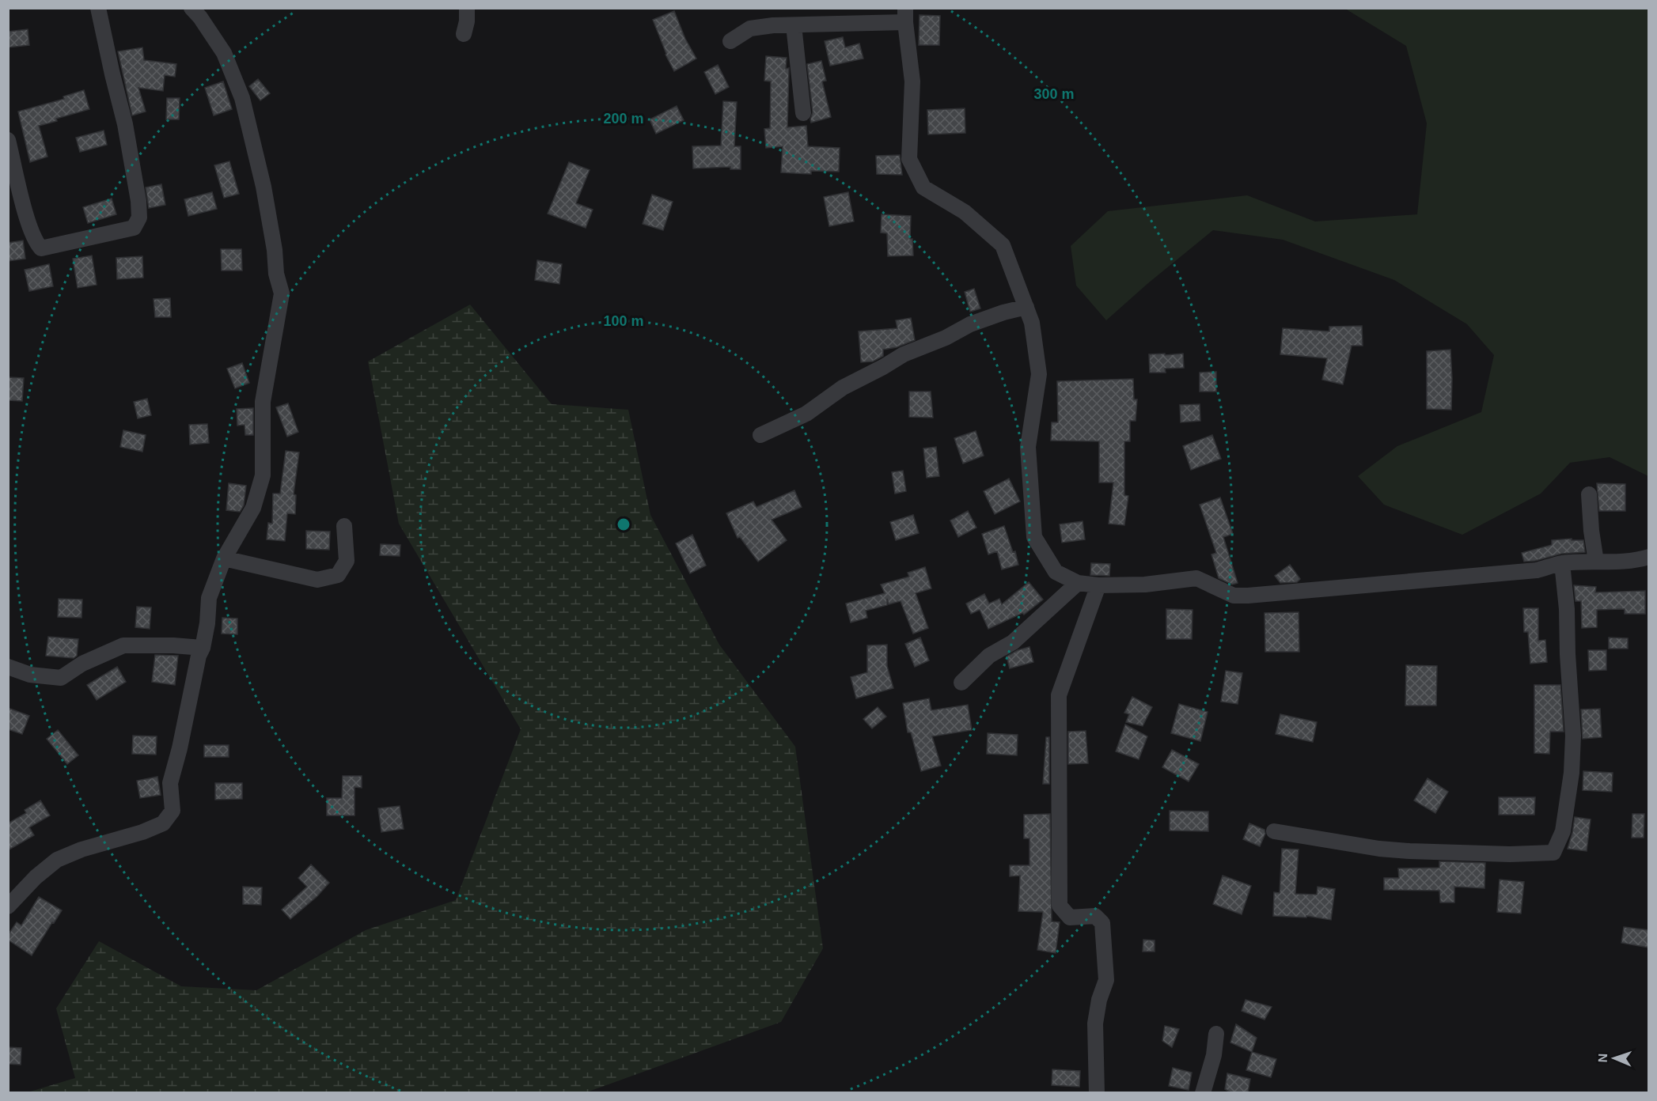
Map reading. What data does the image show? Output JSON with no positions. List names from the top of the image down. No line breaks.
{"north":"left","rings":["300 m","200 m","100 m"]}
